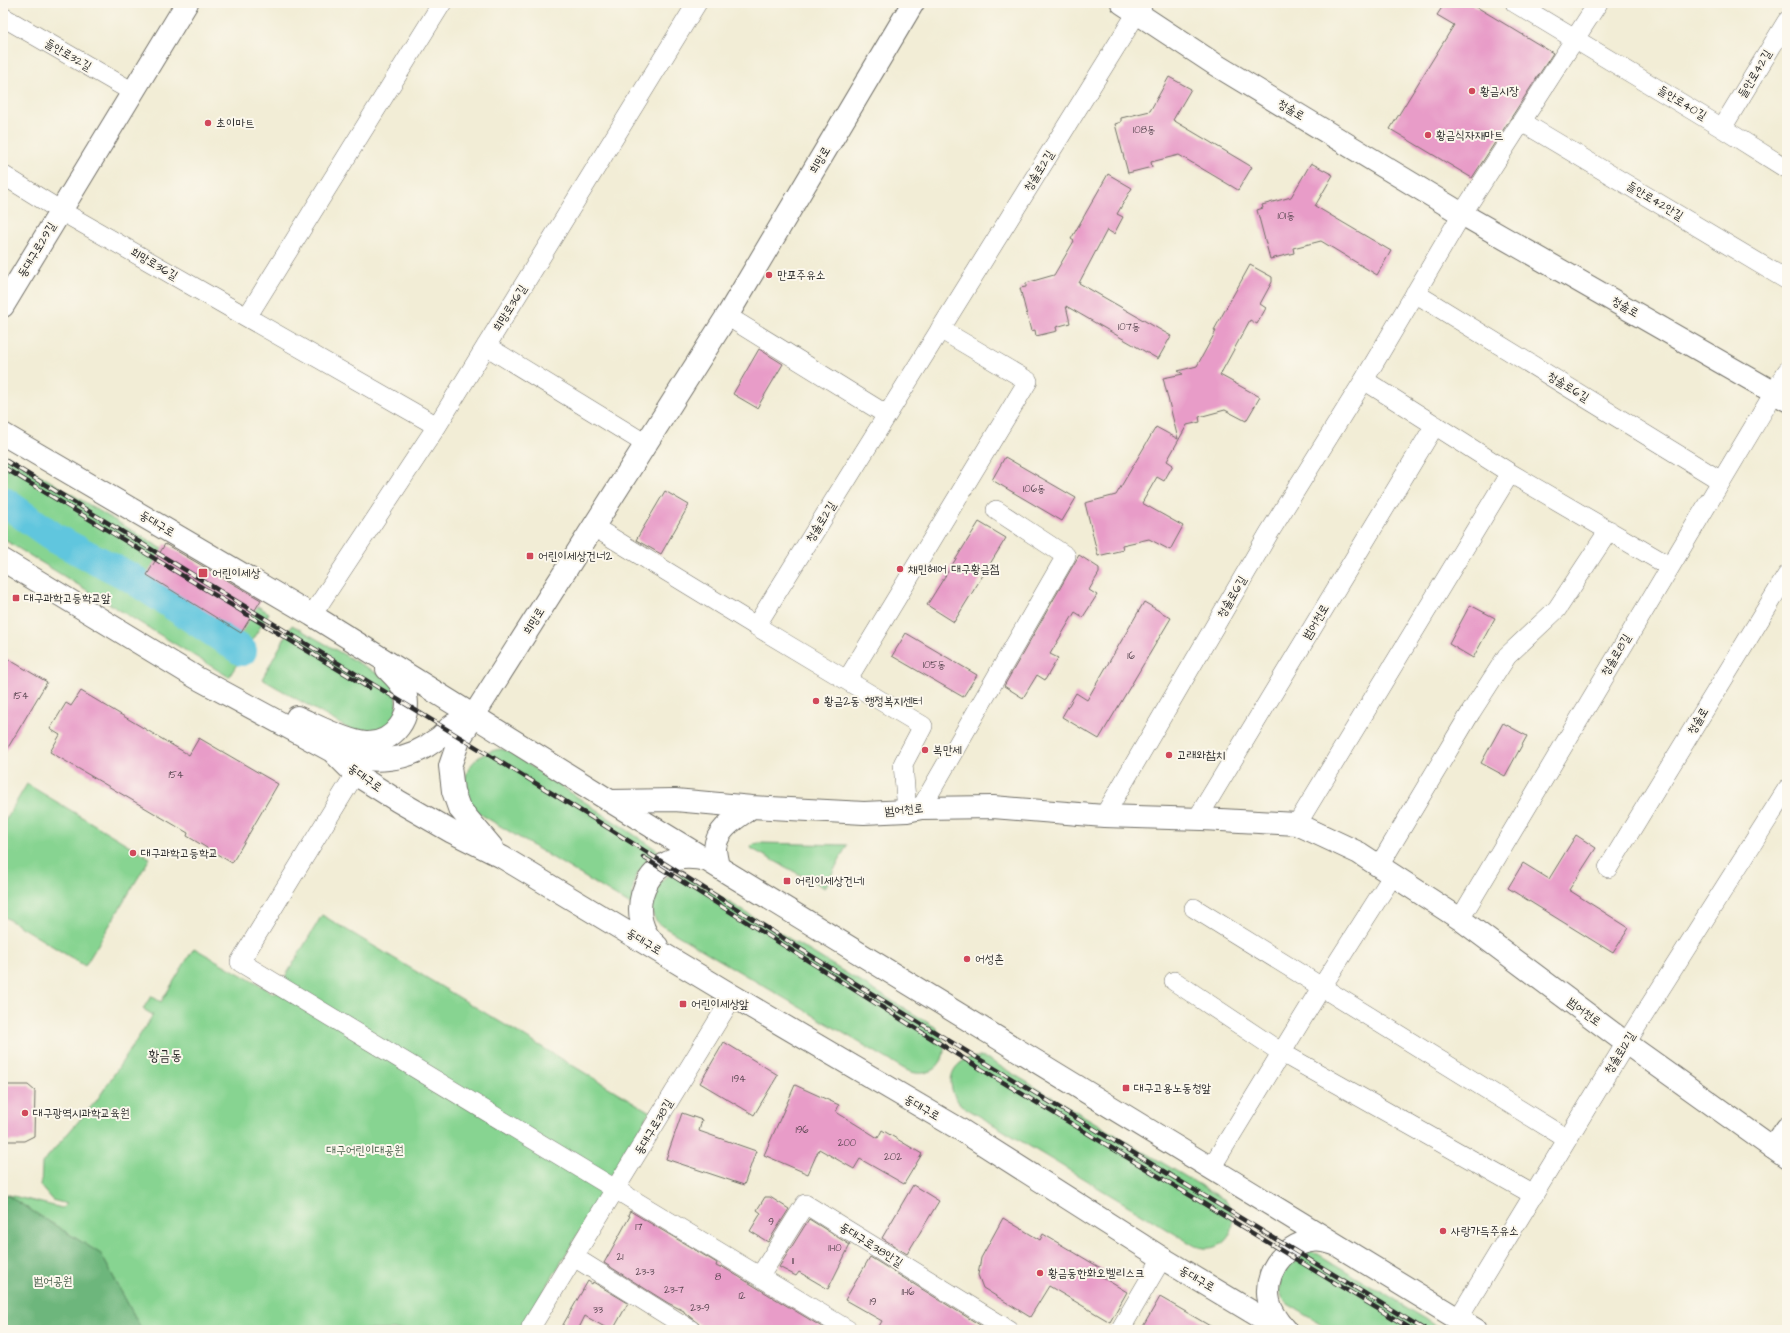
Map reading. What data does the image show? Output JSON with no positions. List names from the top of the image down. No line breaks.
{"streets":{"main road":["청솔로","희망로","동대구로29길","동대구로","범어천로"],"street":["들안로32길","들안로42길","들안로40길","청솔로2길","들안로42안길","희망로36길","청솔로6길","청솔로8길","청솔로12길","동대구로38길","동대구로38안길"]},"crossings":[["들안로42길","들안로40길"],["청솔로","청솔로2길"],["청솔로","청솔로6길"],["청솔로","청솔로8길"],["희망로","동대구로"],["동대구로29길","희망로36길"],["청솔로6길","범어천로"],["청솔로6길","청솔로8길"],["동대구로","범어천로"],["동대구로","청솔로12길"],["동대구로","동대구로38길"],["범어천로","청솔로8길"],["범어천로","청솔로12길"]],"districts":["황금동"],"parks":["대구어린이대공원","범어공원"],"places":{"other":["황금시장","초이마트","황금식자재마트","만포주유소","채민헤어 대구황금점","황금2동 행정복지센터","복만세","고래와참치","대구과학고등학교","어성촌","대구광역시과학교육원","사랑가득주유소","황금동한화오벨리스크"],"transit":["어린이세상건너2","어린이세상","대구과학고등학교앞","어린이세상건너1","어린이세상앞","대구고용노동청앞"]},"house_numbers":["108동","101동","107동","106동","16","105동","154","154","194","196","200","202","9","17","11-10","21","11","23-3","8","23-7","11-16","12","19","23-9","33"]}
